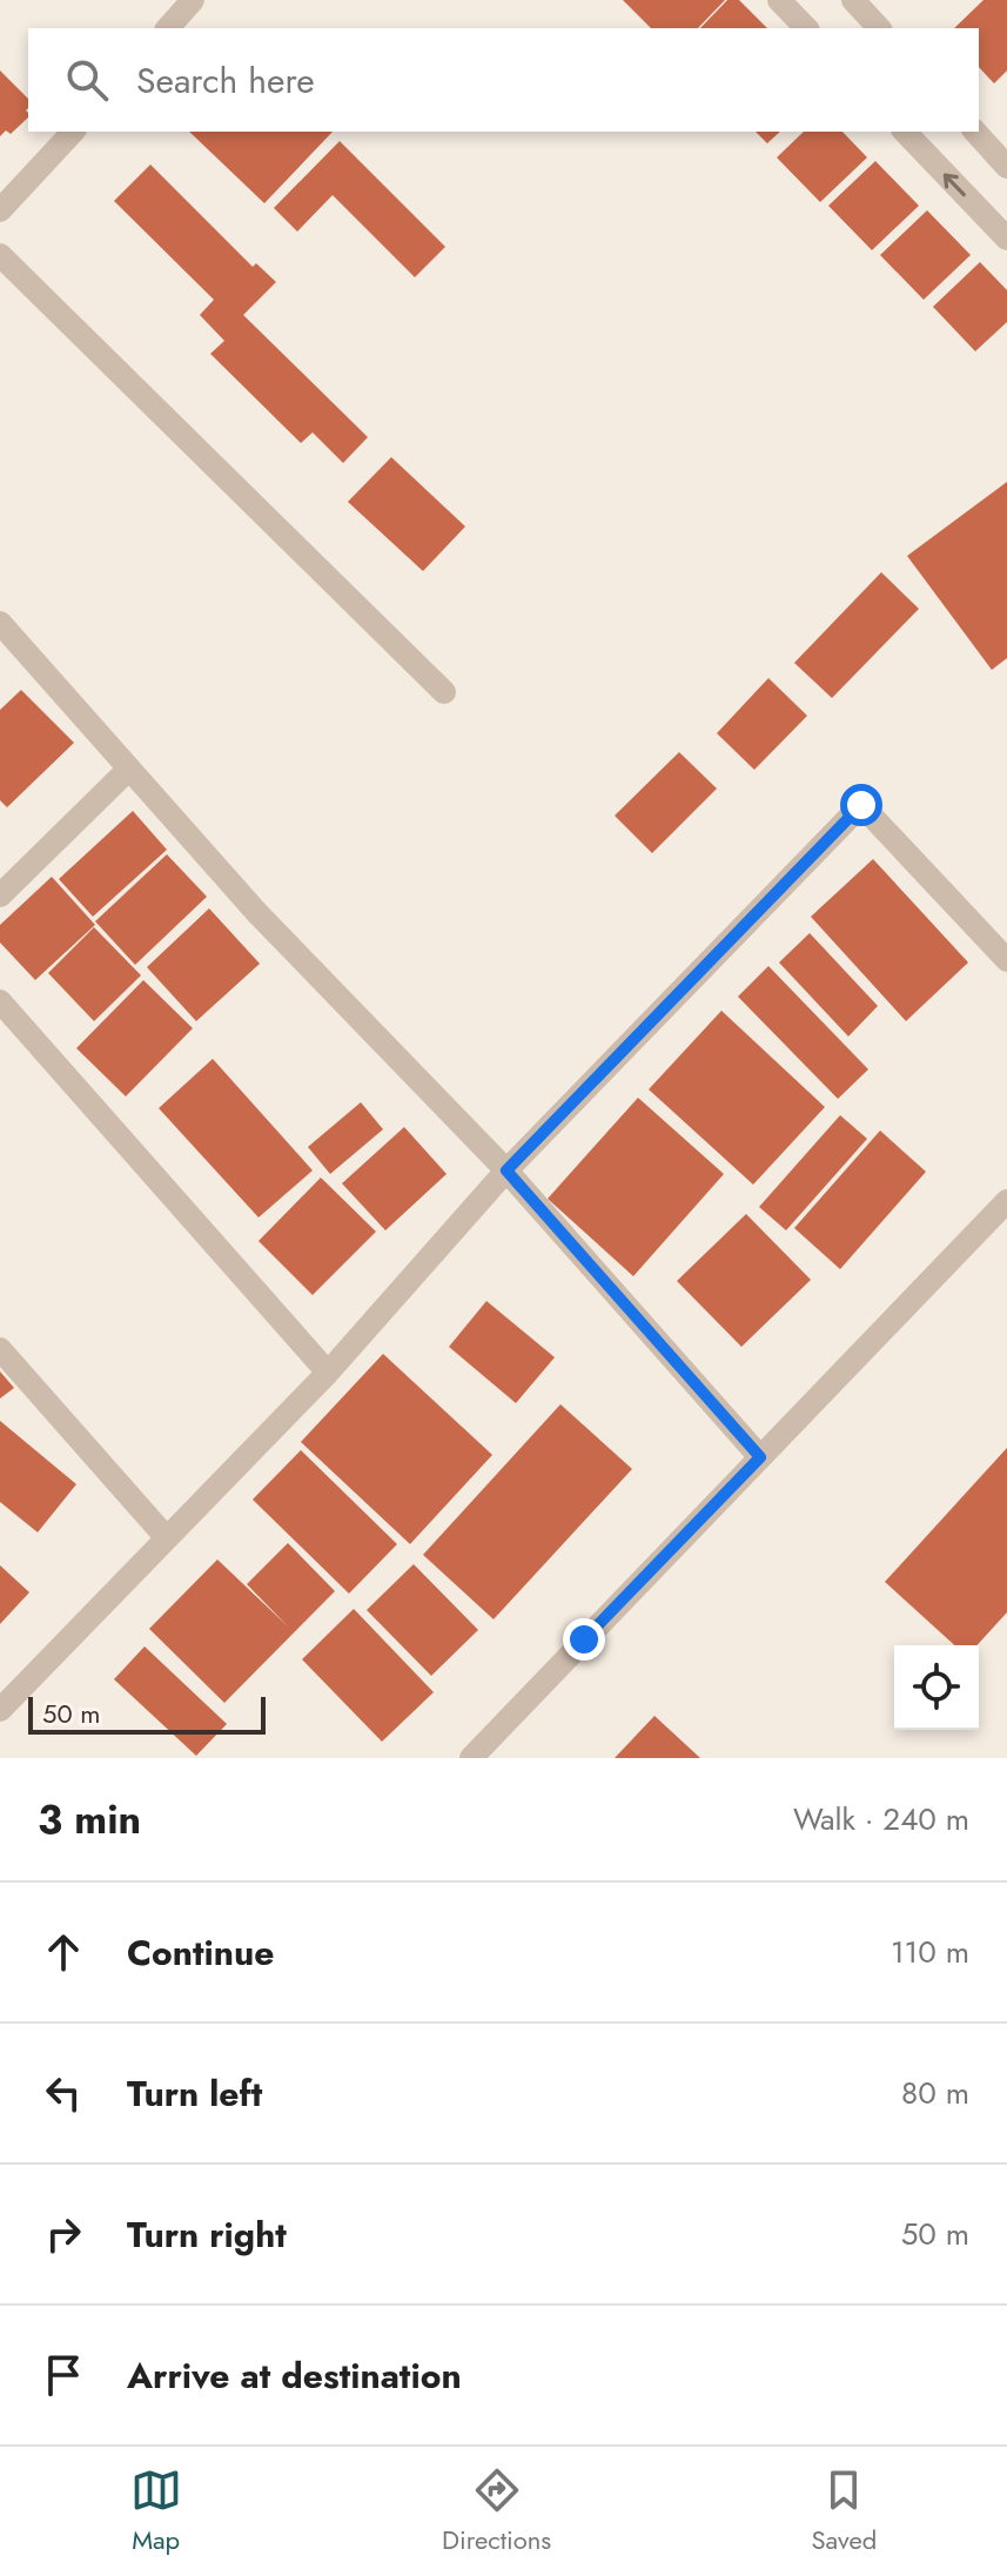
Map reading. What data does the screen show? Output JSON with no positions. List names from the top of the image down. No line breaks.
{"scale_bar":"50 m","page":{"search":"Search here","scale":"50 m","heading":["3 min","Walk · 240 m"],"list":[["Continue","110 m"],["Turn left","80 m"],["Turn right","50 m"],"Arrive at destination"],"nav":["Map","Directions","Saved"]}}
